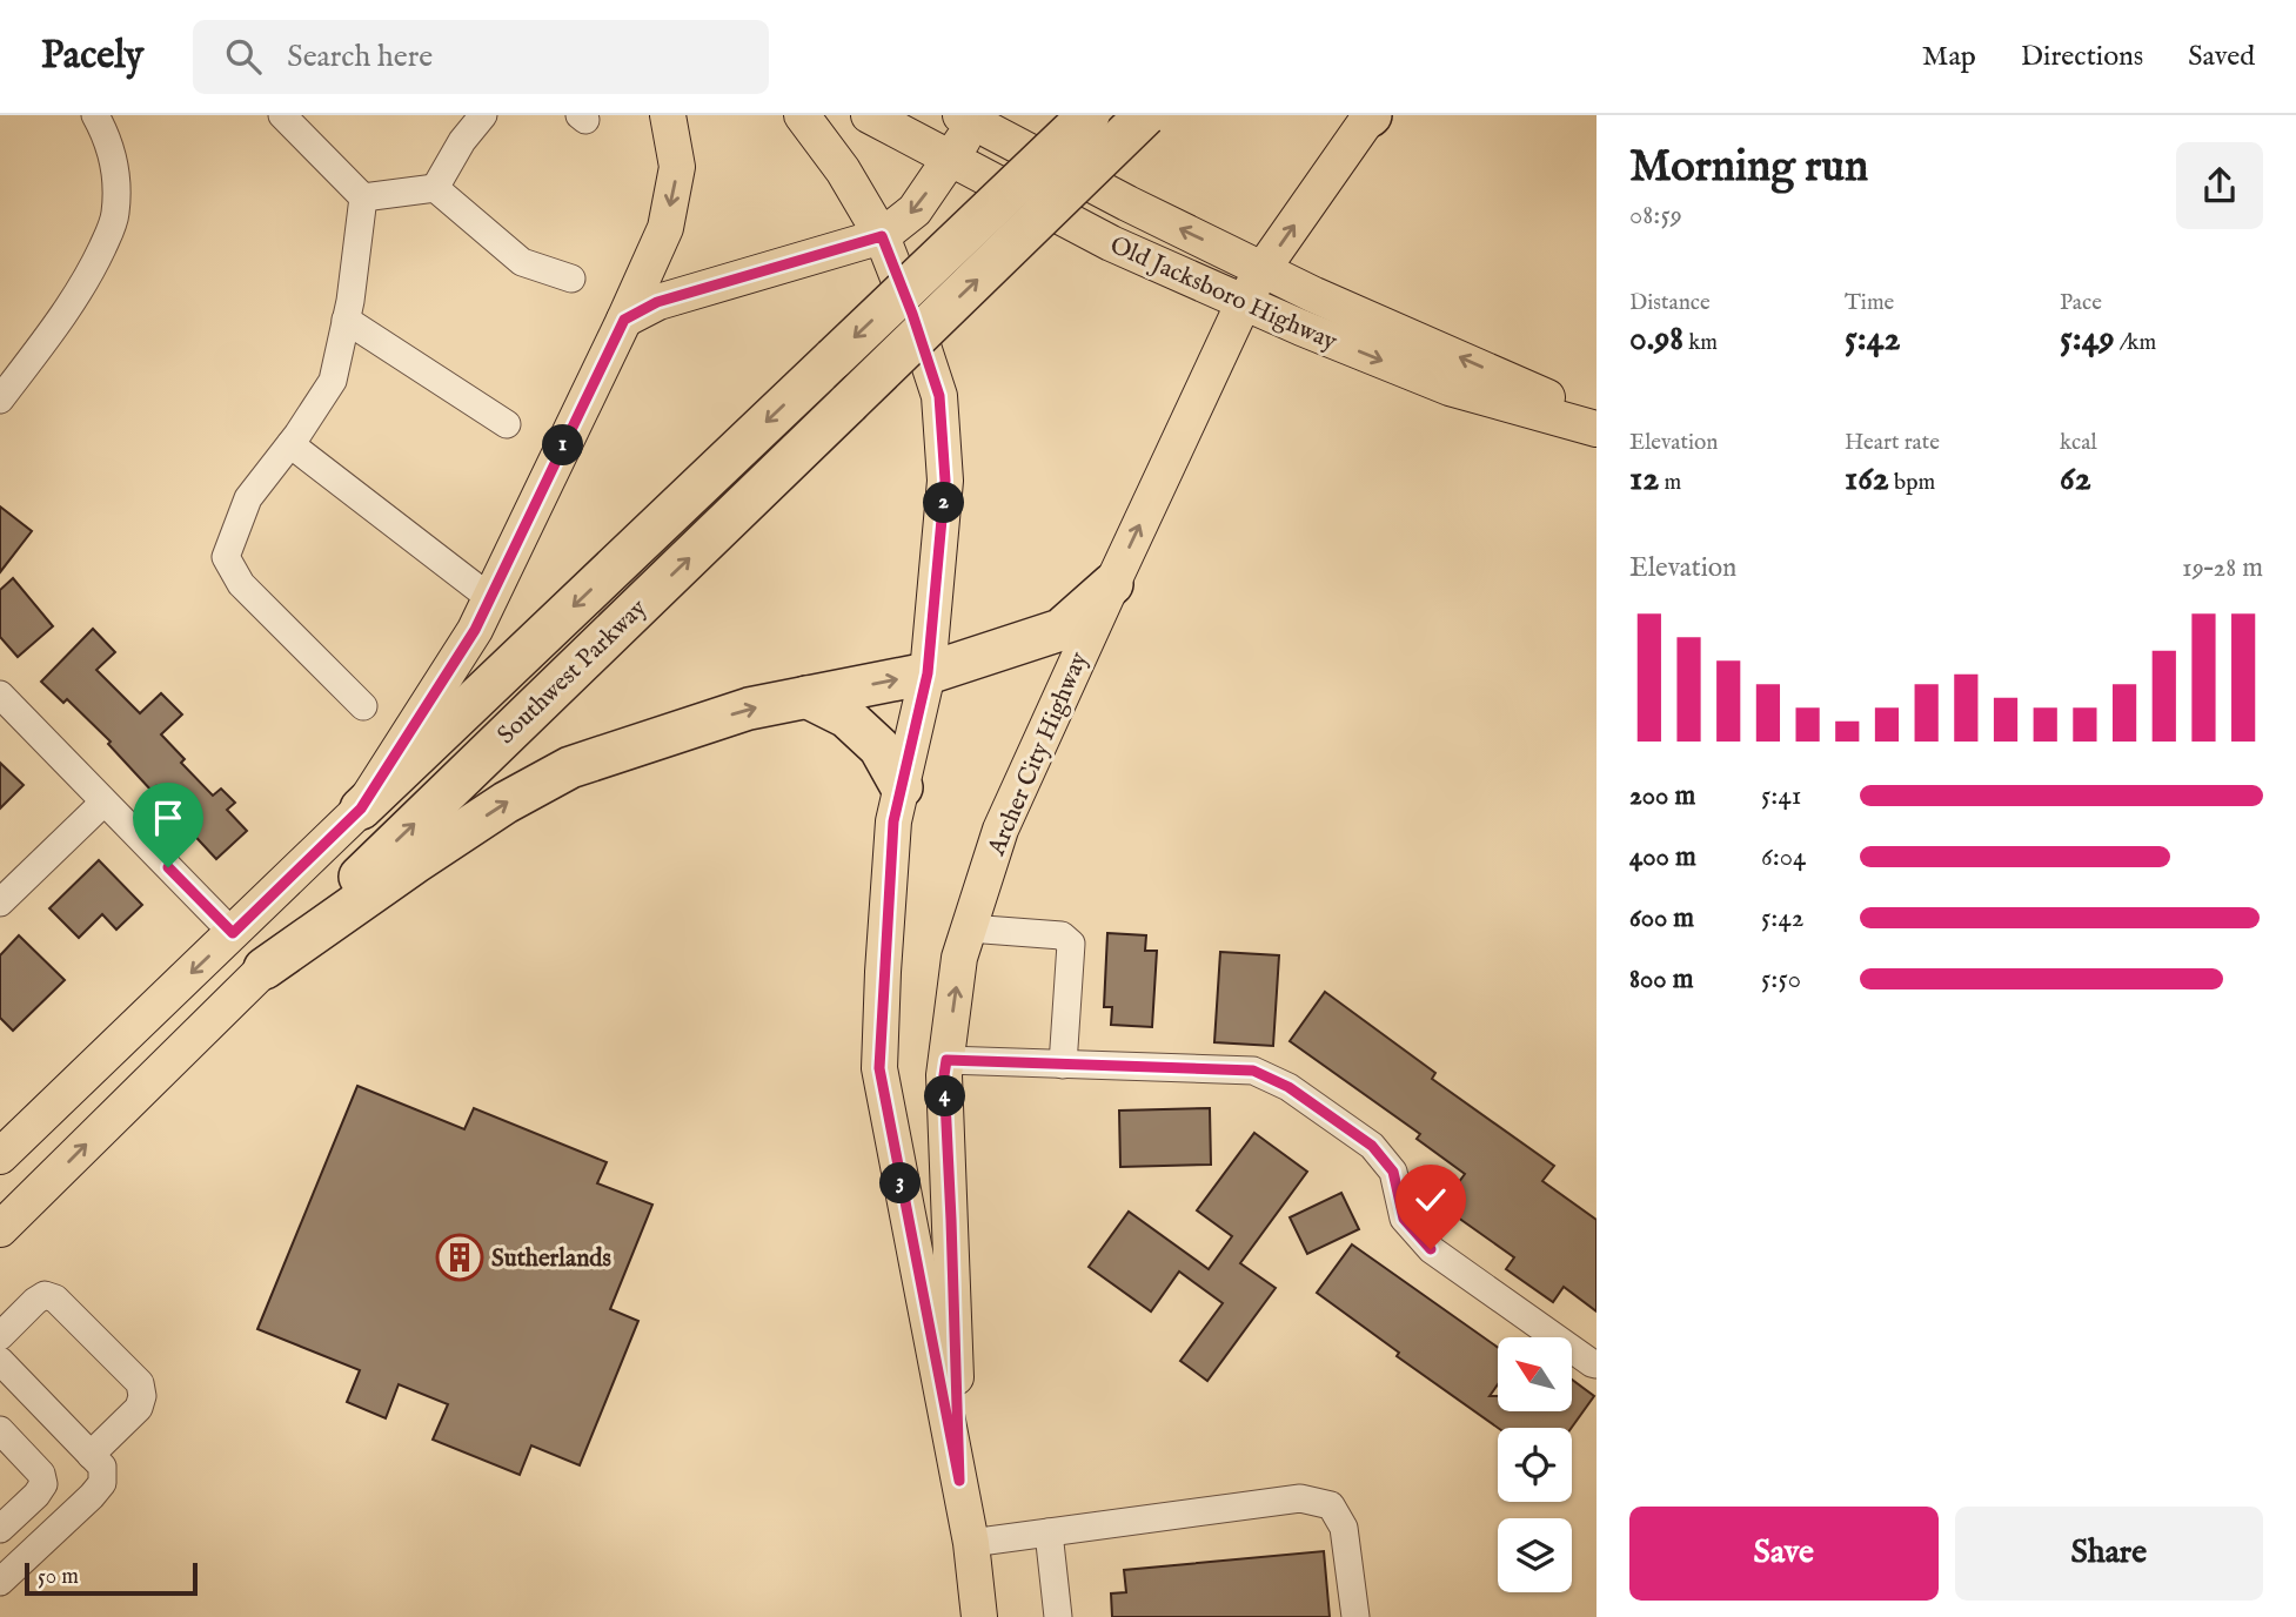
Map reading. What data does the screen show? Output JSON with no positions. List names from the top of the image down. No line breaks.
{"streets":{"highway":["Southwest Parkway"],"main road":["Old Jacksboro Highway","Archer City Highway"]},"crossings":[["Old Jacksboro Highway","Archer City Highway"]],"places":{"building":["Sutherlands"]},"scale_bar":"50 m","north":"top left","page":{"header":"Pacely","search":"Search here","nav":["Map","Directions","Saved"],"heading":["Morning run","08:59"],"stats":[["Distance","0.98 km"],["Time","5:42"],["Pace","5:49 /km"],["Elevation","12 m"],["Heart rate","162 bpm"],["kcal","62"]],"pins":["1","2","4","3"],"chart":["Elevation","19–28 m"],"list":[{"name":"200 m","note":"5:41"},{"name":"400 m","note":"6:04"},{"name":"600 m","note":"5:42"},{"name":"800 m","note":"5:50"}],"buttons":["Save","Share"],"scale":"50 m"}}
